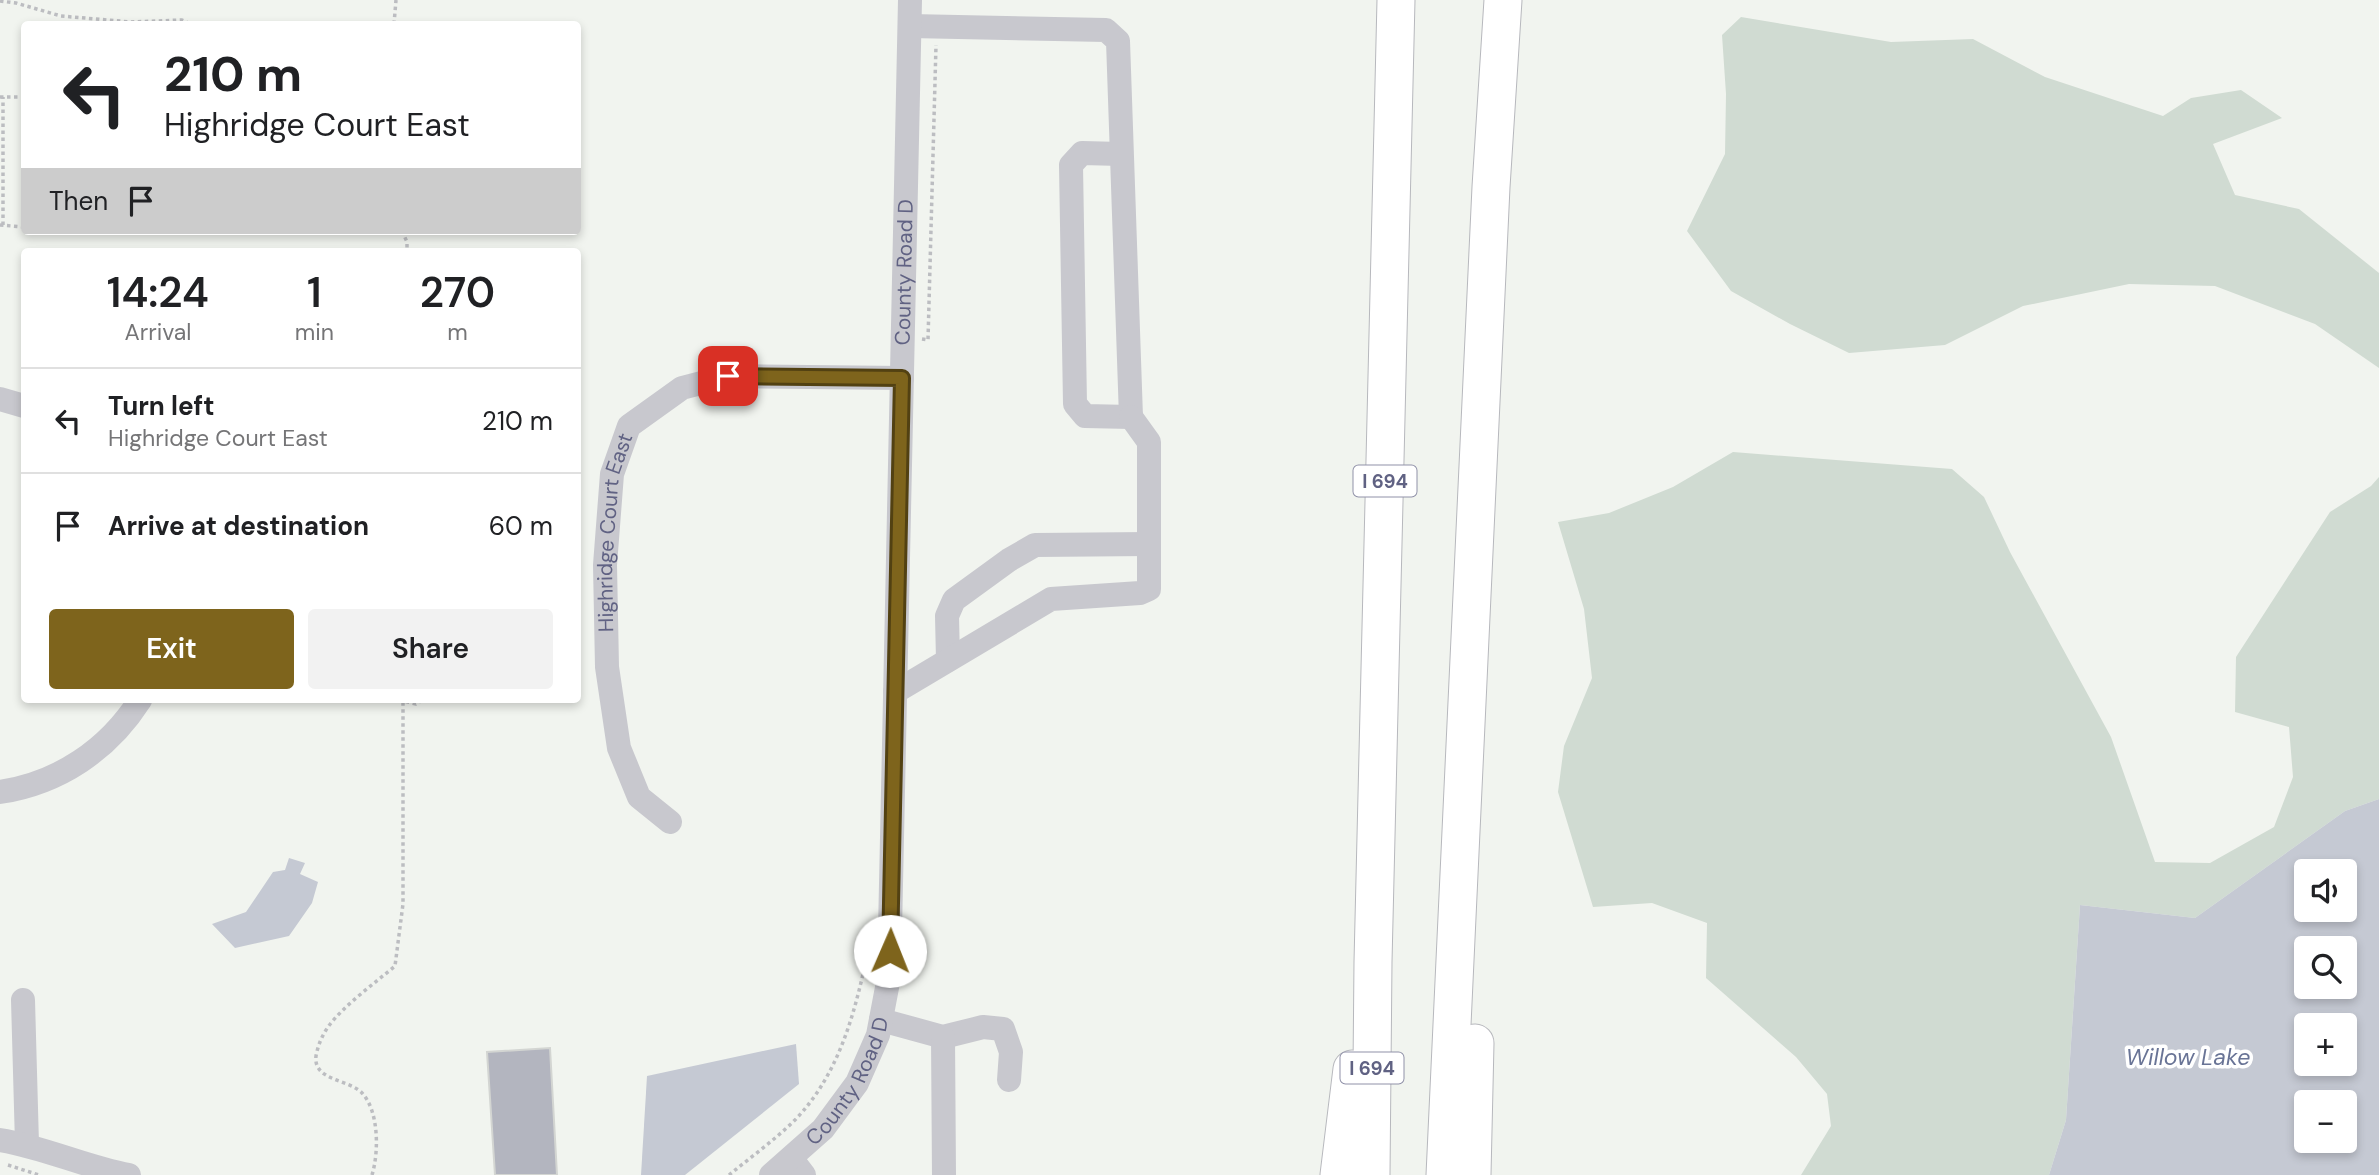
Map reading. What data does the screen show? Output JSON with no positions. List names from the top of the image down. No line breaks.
{"streets":{"highway":["I 694"],"street":["County Road D","Highridge Court East"]},"crossings":[["County Road D","Highridge Court East"]],"water":["Willow Lake"],"page":{"turn":["210 m","Highridge Court East"],"then":"Then","eta":["14:24","Arrival","1","min","270","m"],"list":[{"name":"Turn left","note":"Highridge Court East","value":"210 m"},{"name":"Arrive at destination","value":"60 m"}],"buttons":["Exit","Share"],"map_buttons":["+","−"]}}
